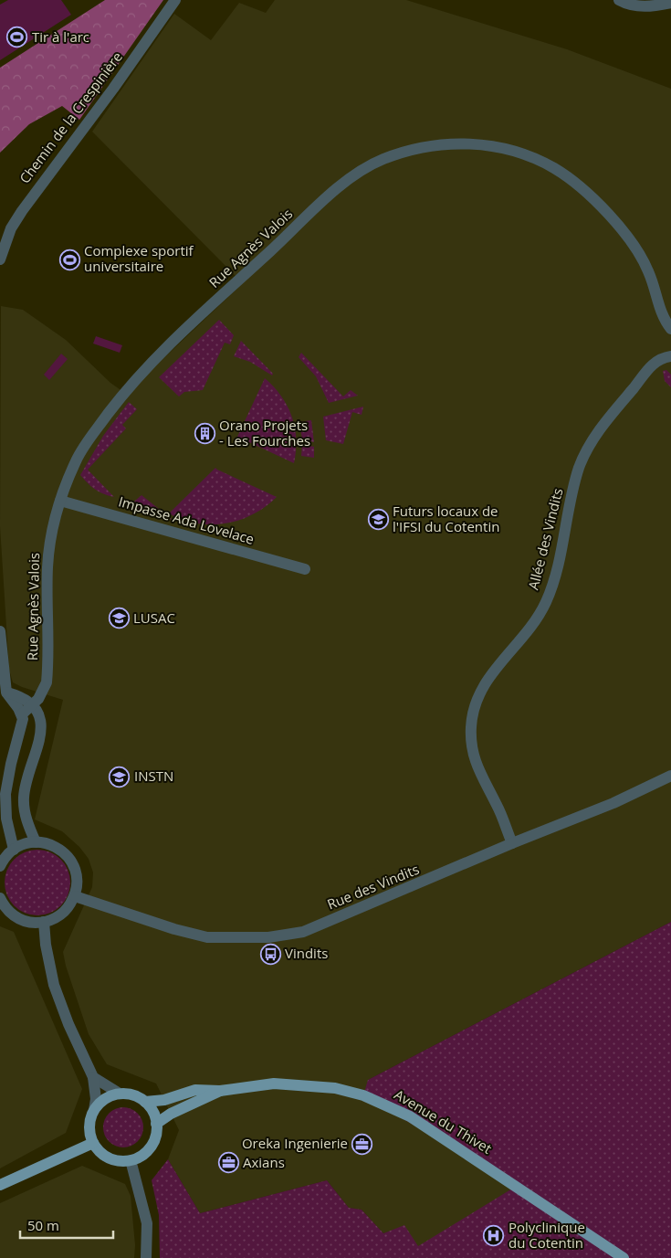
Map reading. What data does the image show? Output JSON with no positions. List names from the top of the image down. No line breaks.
{"streets":{"main road":["Avenue du Thivet"],"street":["Chemin de la Crespinière","Rue Agnès Valois","Impasse Ada Lovelace","Allée des Vindits","Rue des Vindits"]},"crossings":[["Rue Agnès Valois","Impasse Ada Lovelace"],["Allée des Vindits","Rue des Vindits"]],"places":{"sports":["Tir à l'arc","Complexe sportif universitaire"],"building":["Orano Projets - Les Fourches"],"school or university":["Futurs locaux de l'IFSI du Cotentin","LUSAC","INSTN"],"bus stop":["Vindits"],"office":["Oreka Ingenierie","Axians"],"hospital":["Polyclinique du Cotentin"]},"scale_bar":"50 m"}
